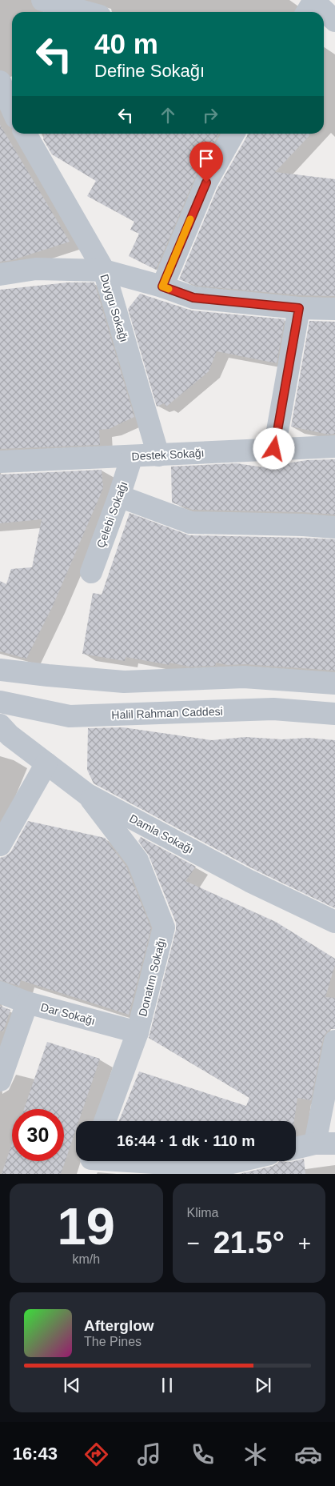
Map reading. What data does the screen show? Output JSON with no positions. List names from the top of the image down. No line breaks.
{"streets":{"street":["Duygu Sokağı","Destek Sokağı","Çelebi Sokağı","Halil Rahman Caddesi","Damla Sokağı","Donatım Sokağı","Dar Sokağı"]},"crossings":[["Duygu Sokağı","Destek Sokağı"],["Destek Sokağı","Çelebi Sokağı"],["Damla Sokağı","Donatım Sokağı"],["Donatım Sokağı","Dar Sokağı"]],"page":{"turn":["40 m","Define Sokağı"],"limit":"30","trip":"16:44 · 1 dk · 110 m","tile":[["19","km/h"],"Klima"],"heat":["−","21.5°","+"],"song":["Afterglow","The Pines"],"tabs":"16:43"}}
